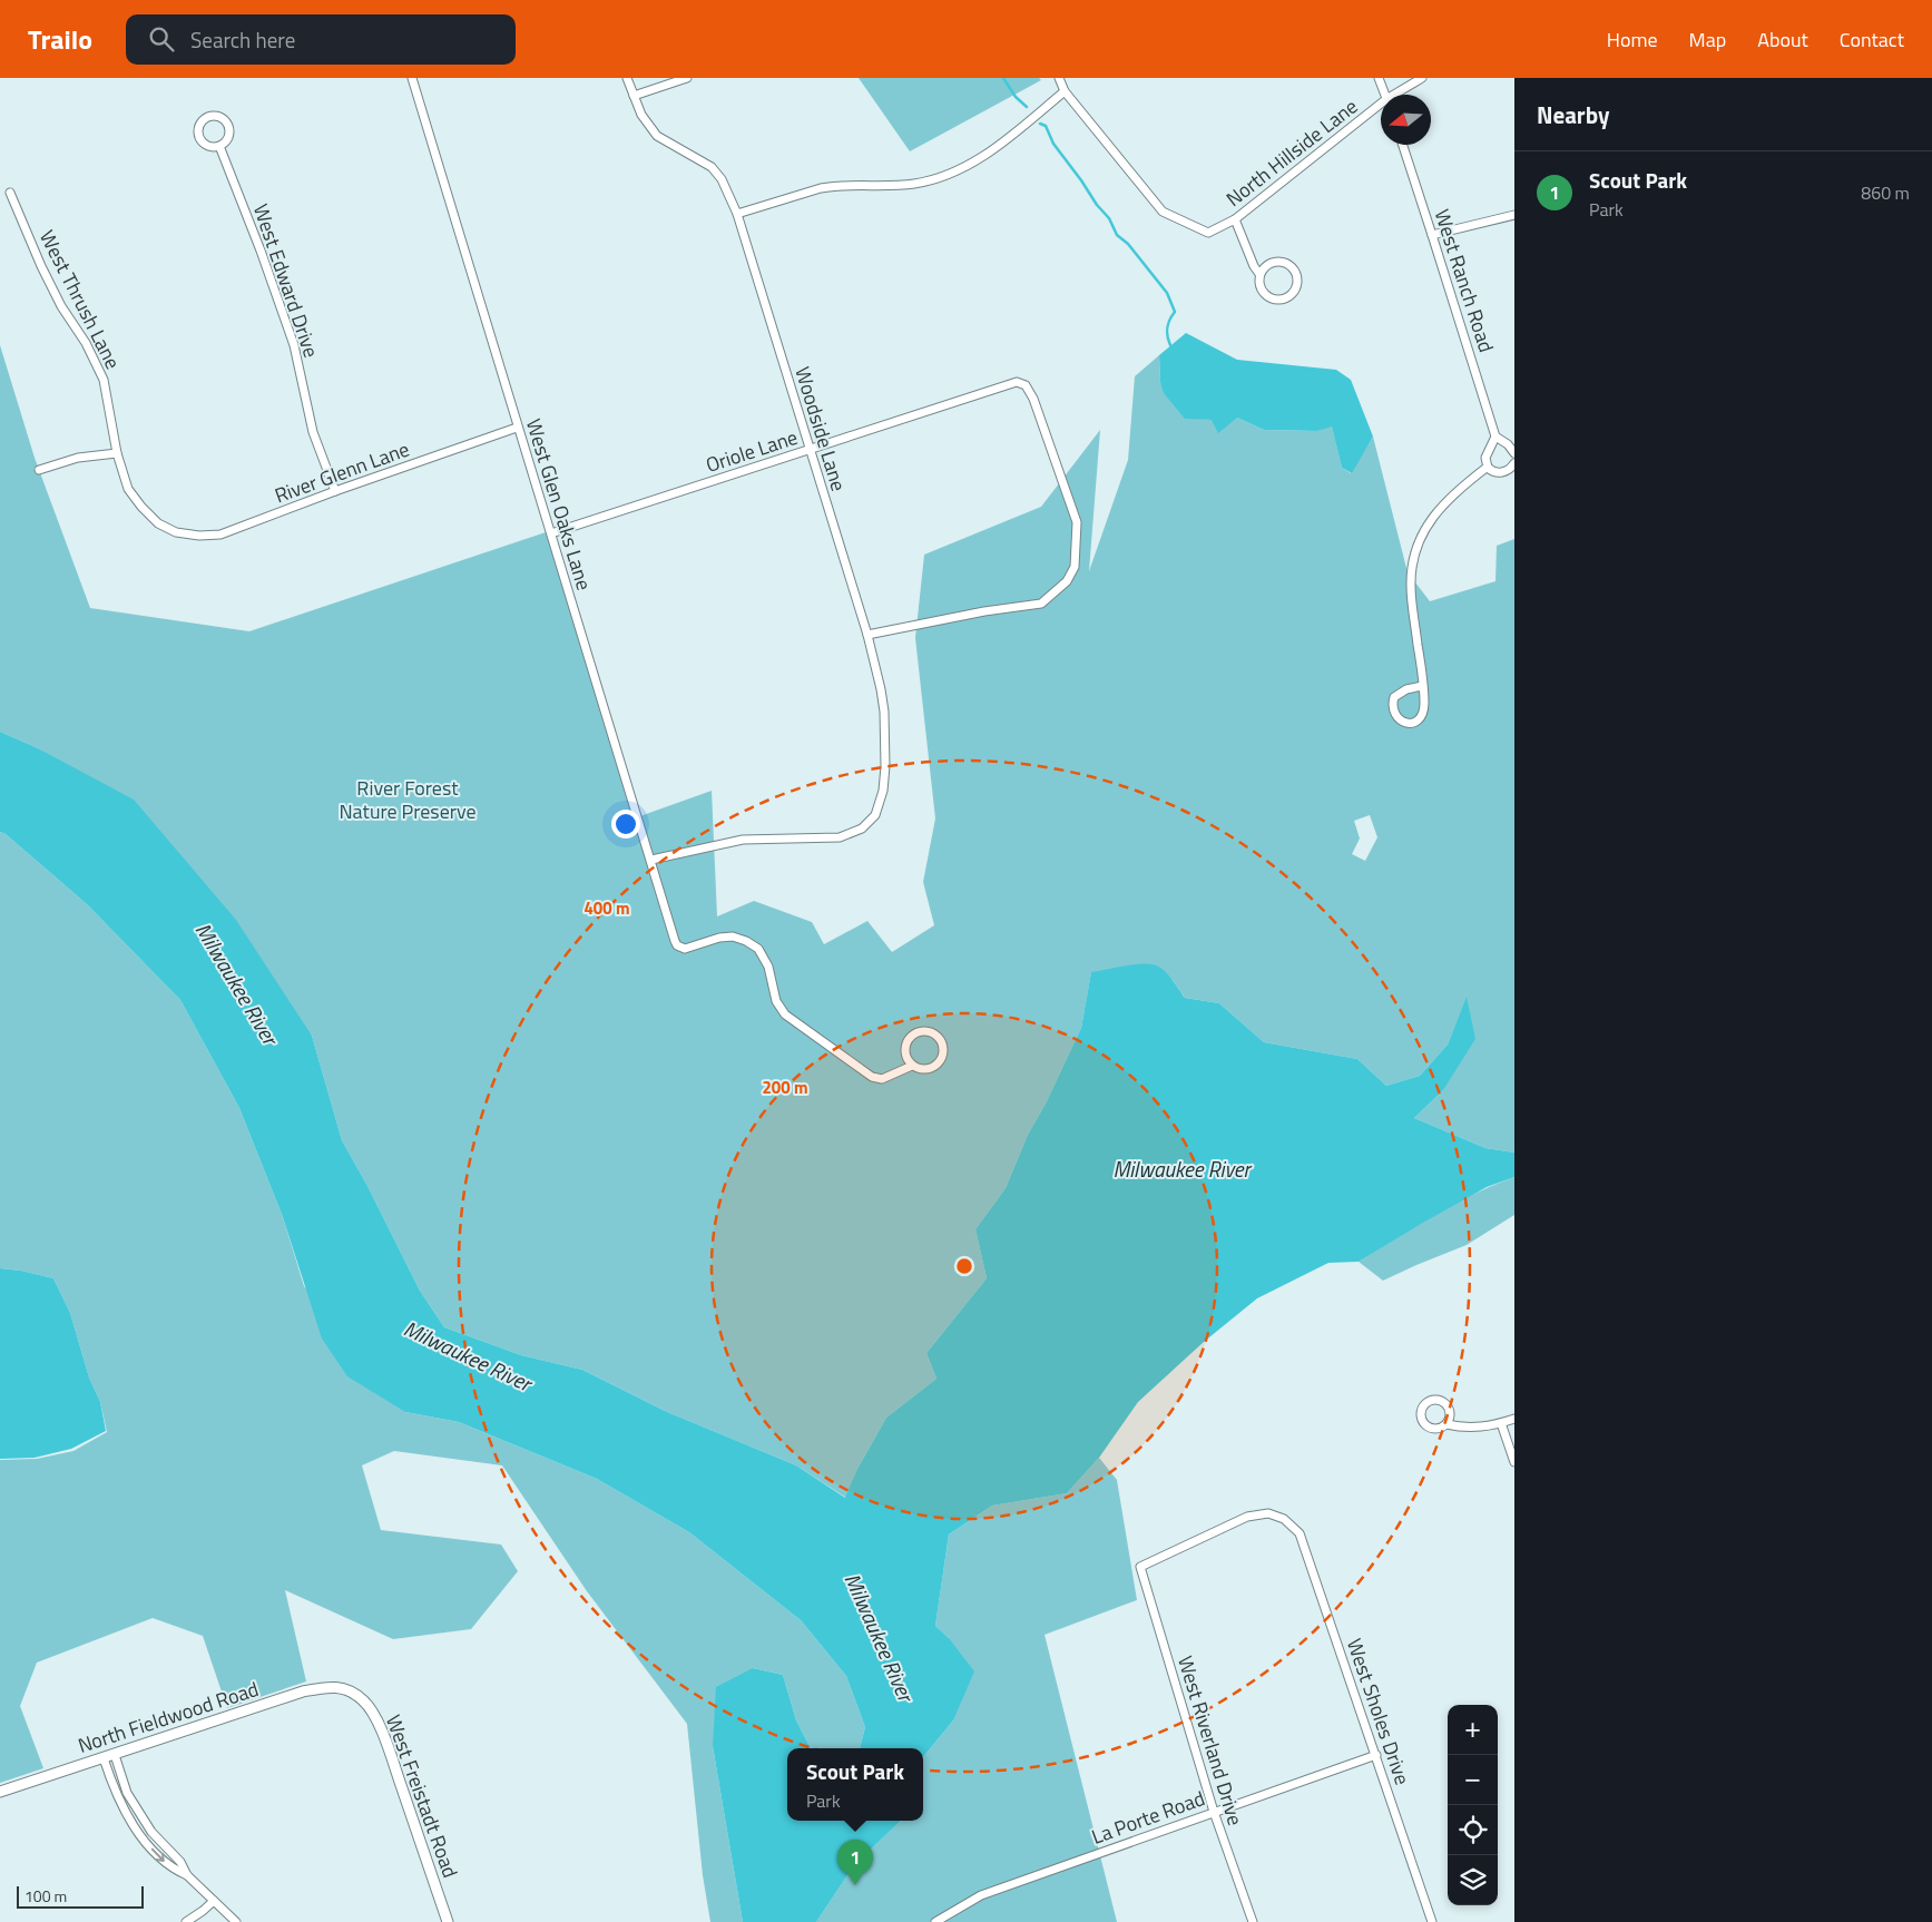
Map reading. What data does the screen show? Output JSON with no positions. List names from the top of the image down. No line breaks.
{"streets":{"street":["North Hillside Lane","West Edward Drive","West Ranch Road","West Thrush Lane","Woodside Lane","Oriole Lane","River Glenn Lane","West Glen Oaks Lane","West Sholes Drive","North Fieldwood Road","West Riverland Drive","West Freistadt Road","La Porte Road"]},"crossings":[["West Edward Drive","River Glenn Lane"],["West Thrush Lane","River Glenn Lane"],["Woodside Lane","Oriole Lane"],["Woodside Lane","West Glen Oaks Lane"],["Oriole Lane","West Glen Oaks Lane"],["River Glenn Lane","West Glen Oaks Lane"],["West Sholes Drive","West Riverland Drive"],["West Sholes Drive","La Porte Road"],["North Fieldwood Road","West Freistadt Road"],["West Riverland Drive","La Porte Road"]],"water":["Milwaukee River"],"parks":["River Forest Nature Preserve"],"scale_bar":"100 m","north":"left","page":{"header":"Trailo","search":"Search here","nav":["Home","Map","About","Contact"],"heading":"Nearby","list":[{"mark":"1","name":"Scout Park","note":"Park","value":"860 m"}],"map_buttons":["+","−"],"popup":["Scout Park","Park"],"pins":"1","scale":"100 m"},"rings":["400 m","200 m"]}
